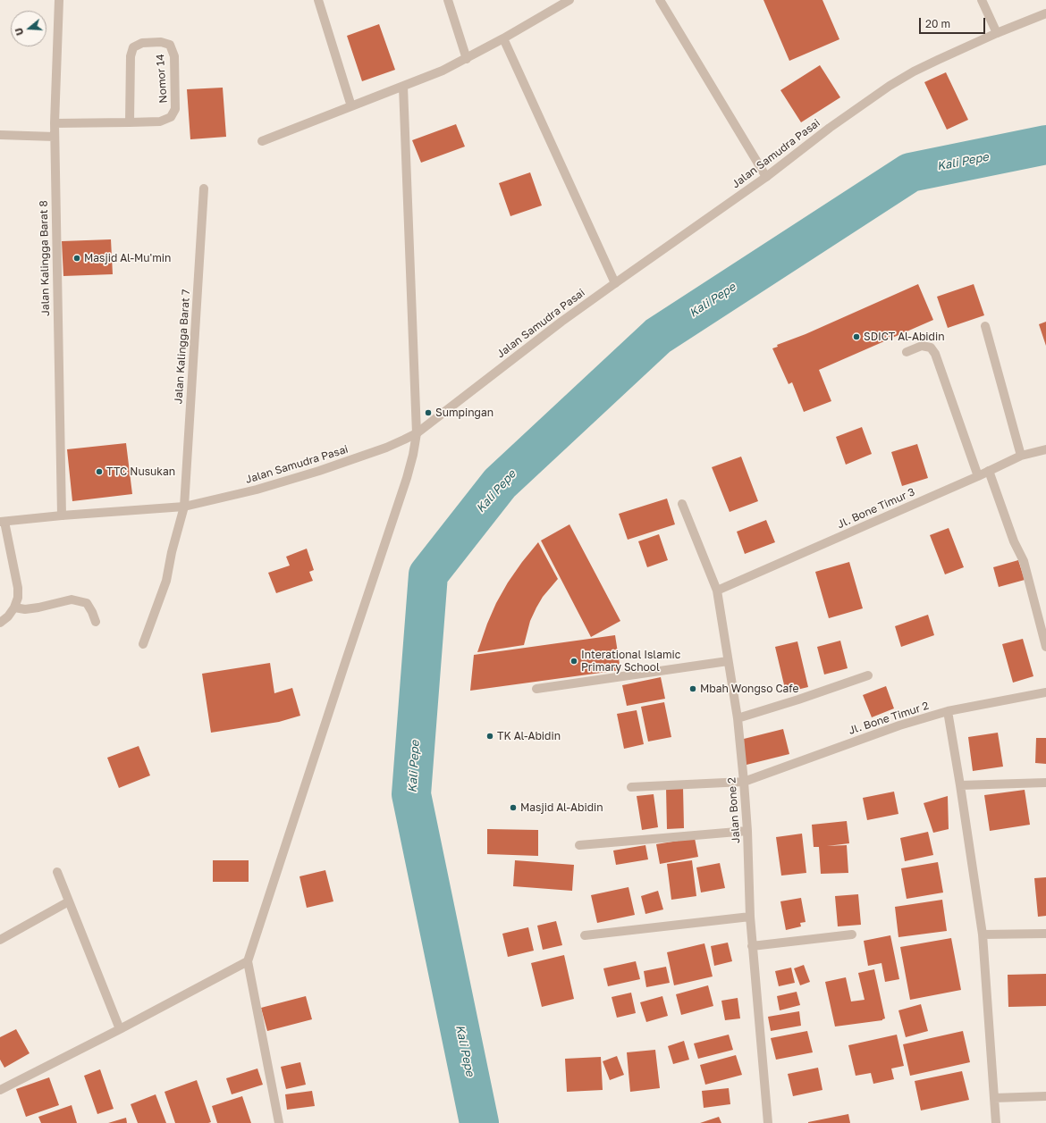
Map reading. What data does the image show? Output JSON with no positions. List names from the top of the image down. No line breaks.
{"streets":{"street":["Nomor 14","Jalan Samudra Pasai","Jalan Kalingga Barat 8","Jalan Kalingga Barat 7","Jl. Bone Timur 3","Jl. Bone Timur 2","Jalan Bone 2"]},"crossings":[["Nomor 14","Jalan Kalingga Barat 8"],["Jalan Samudra Pasai","Jalan Kalingga Barat 8"],["Jalan Samudra Pasai","Jalan Kalingga Barat 7"],["Jl. Bone Timur 3","Jalan Bone 2"],["Jl. Bone Timur 2","Jalan Bone 2"]],"water":["Kali Pepe"],"places":["Masjid Al-Mu'min","SDICT Al-Abidin","Sumpingan","TTC Nusukan","Interational Islamic Primary School","Mbah Wongso Cafe","TK Al-Abidin","Masjid Al-Abidin"],"scale_bar":"20 m","north":"left"}
